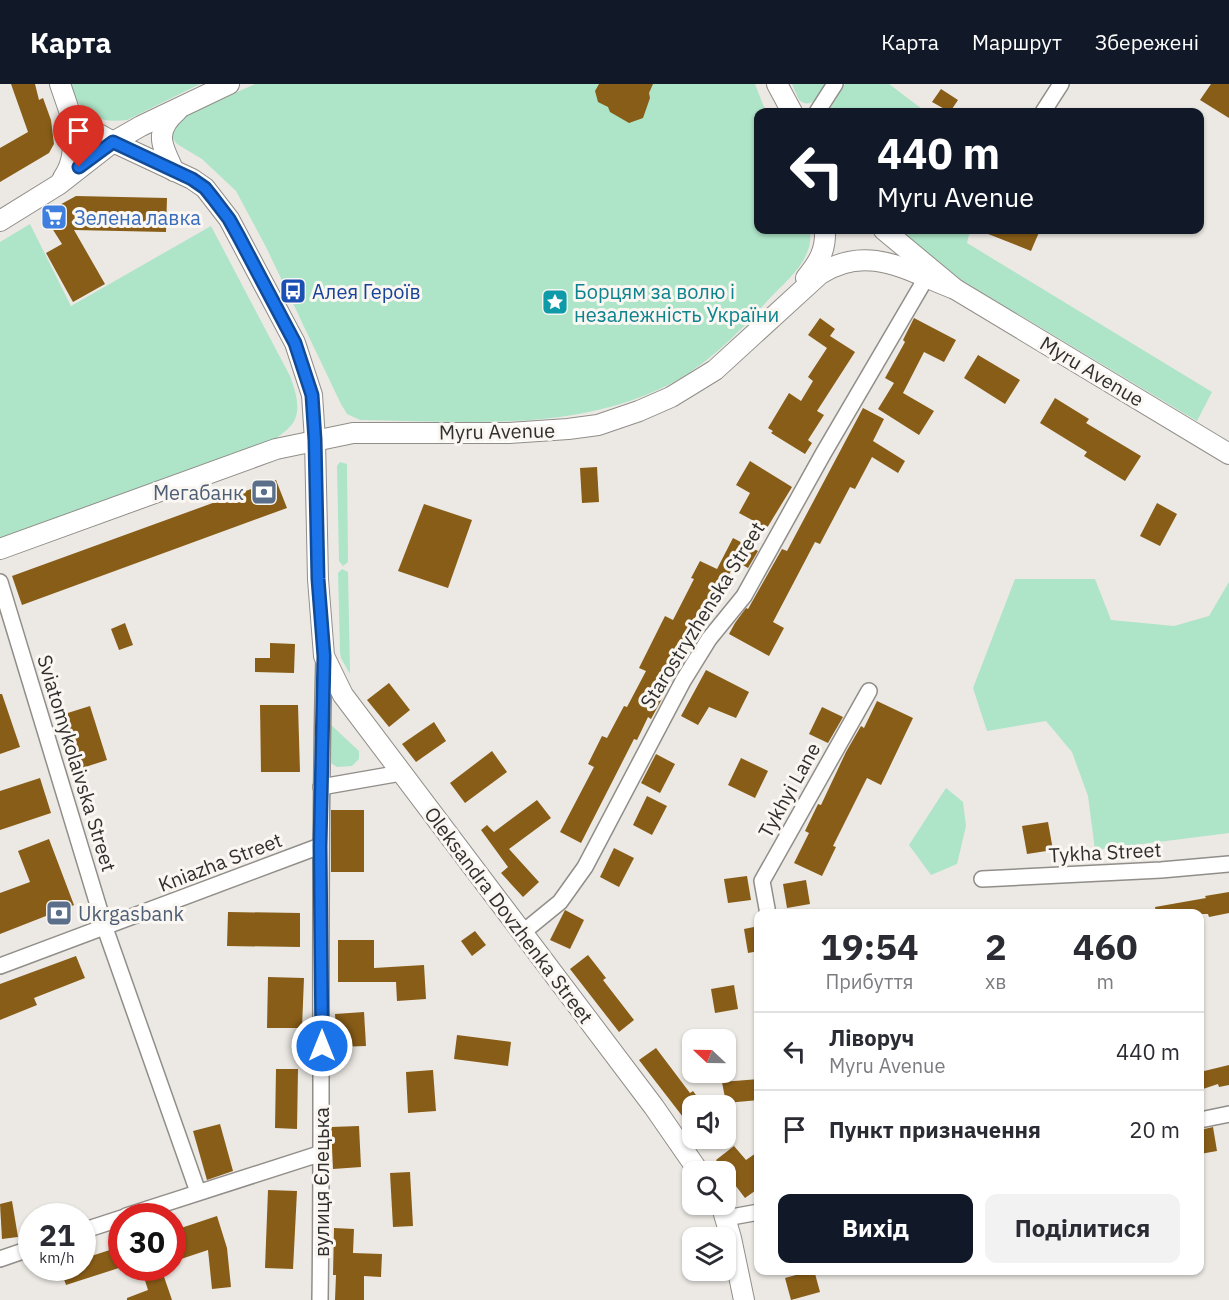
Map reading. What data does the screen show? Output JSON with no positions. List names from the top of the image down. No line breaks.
{"streets":{"main road":["Myru Avenue","Oleksandra Dovzhenka Street","вулиця Єлецька"],"street":["Starostryzhenska Street","Sviatomykolaivska Street","Tykhyi Lane","Tykha Street","Kniazha Street"]},"crossings":[["Myru Avenue","Starostryzhenska Street"],["Myru Avenue","вулиця Єлецька"],["Starostryzhenska Street","Oleksandra Dovzhenka Street"],["Sviatomykolaivska Street","Kniazha Street"],["Kniazha Street","вулиця Єлецька"],["Oleksandra Dovzhenka Street","вулиця Єлецька"]],"places":{"supermarket":["Зелена лавка"],"bus stop":["Алея Героїв"],"place":["Борцям за волю і незалежність України"],"bank":["Мегабанк","Ukrgasbank"]},"north":"left","page":{"header":"Карта","nav":["Карта","Маршрут","Збережені"],"turn":["440 m","Myru Avenue"],"eta":["19:54","Прибуття","2","хв","460","m"],"list":[{"name":"Ліворуч","note":"Myru Avenue","value":"440 m"},{"name":"Пункт призначення","value":"20 m"}],"buttons":["Вихід","Поділитися"],"speed":"21 km/h","limit":"30"}}
